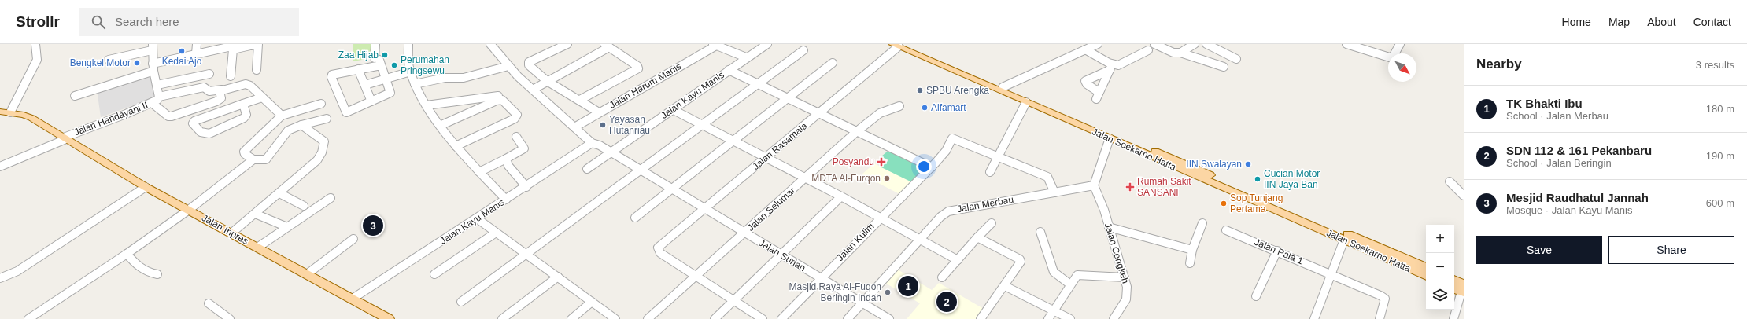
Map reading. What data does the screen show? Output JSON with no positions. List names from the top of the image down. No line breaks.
{"streets":{"main road":["Jalan Soekarno Hatta","Jalan Inpres"],"street":["Jalan Harum Manis","Jalan Kayu Manis","Jalan Handayani II","Jalan Rasamala","Jalan Merbau","Jalan Selumar","Jalan Kulim","Jalan Pala 1","Jalan Cengkeh","Jalan Surian"]},"crossings":[["Jalan Harum Manis","Jalan Surian"],["Jalan Kayu Manis","Jalan Inpres"],["Jalan Kayu Manis","Jalan Surian"],["Jalan Handayani II","Jalan Inpres"],["Jalan Rasamala","Jalan Soekarno Hatta"],["Jalan Rasamala","Jalan Selumar"],["Jalan Rasamala","Jalan Surian"],["Jalan Merbau","Jalan Cengkeh"],["Jalan Merbau","Jalan Surian"],["Jalan Selumar","Jalan Surian"],["Jalan Kulim","Jalan Surian"]],"places":{"other":["Kedai Ajo","Zaa Hijab","Bengkel Motor","Perumahan Pringsewu","SPBU Arengka","Alfamart","Yayasan Hutanriau","IIN Swalayan","MDTA Al-Furqon","Cucian Motor IIN Jaya Ban","Sop Tunjang Pertama","Masjid Raya Al-Fuqon Beringin Indah"],"health":["Posyandu","Rumah Sakit SANSANI"]},"north":"bottom right","page":{"header":"Strollr","search":"Search here","nav":["Home","Map","About","Contact"],"heading":["Nearby","3 results"],"list":[{"mark":"1","name":"TK Bhakti Ibu","note":"School · Jalan Merbau","value":"180 m"},{"mark":"2","name":"SDN 112 & 161 Pekanbaru","note":"School · Jalan Beringin","value":"190 m"},{"mark":"3","name":"Mesjid Raudhatul Jannah","note":"Mosque · Jalan Kayu Manis","value":"600 m"}],"pins":["3","1","2"],"map_buttons":["+","−"],"buttons":["Save","Share"]}}
